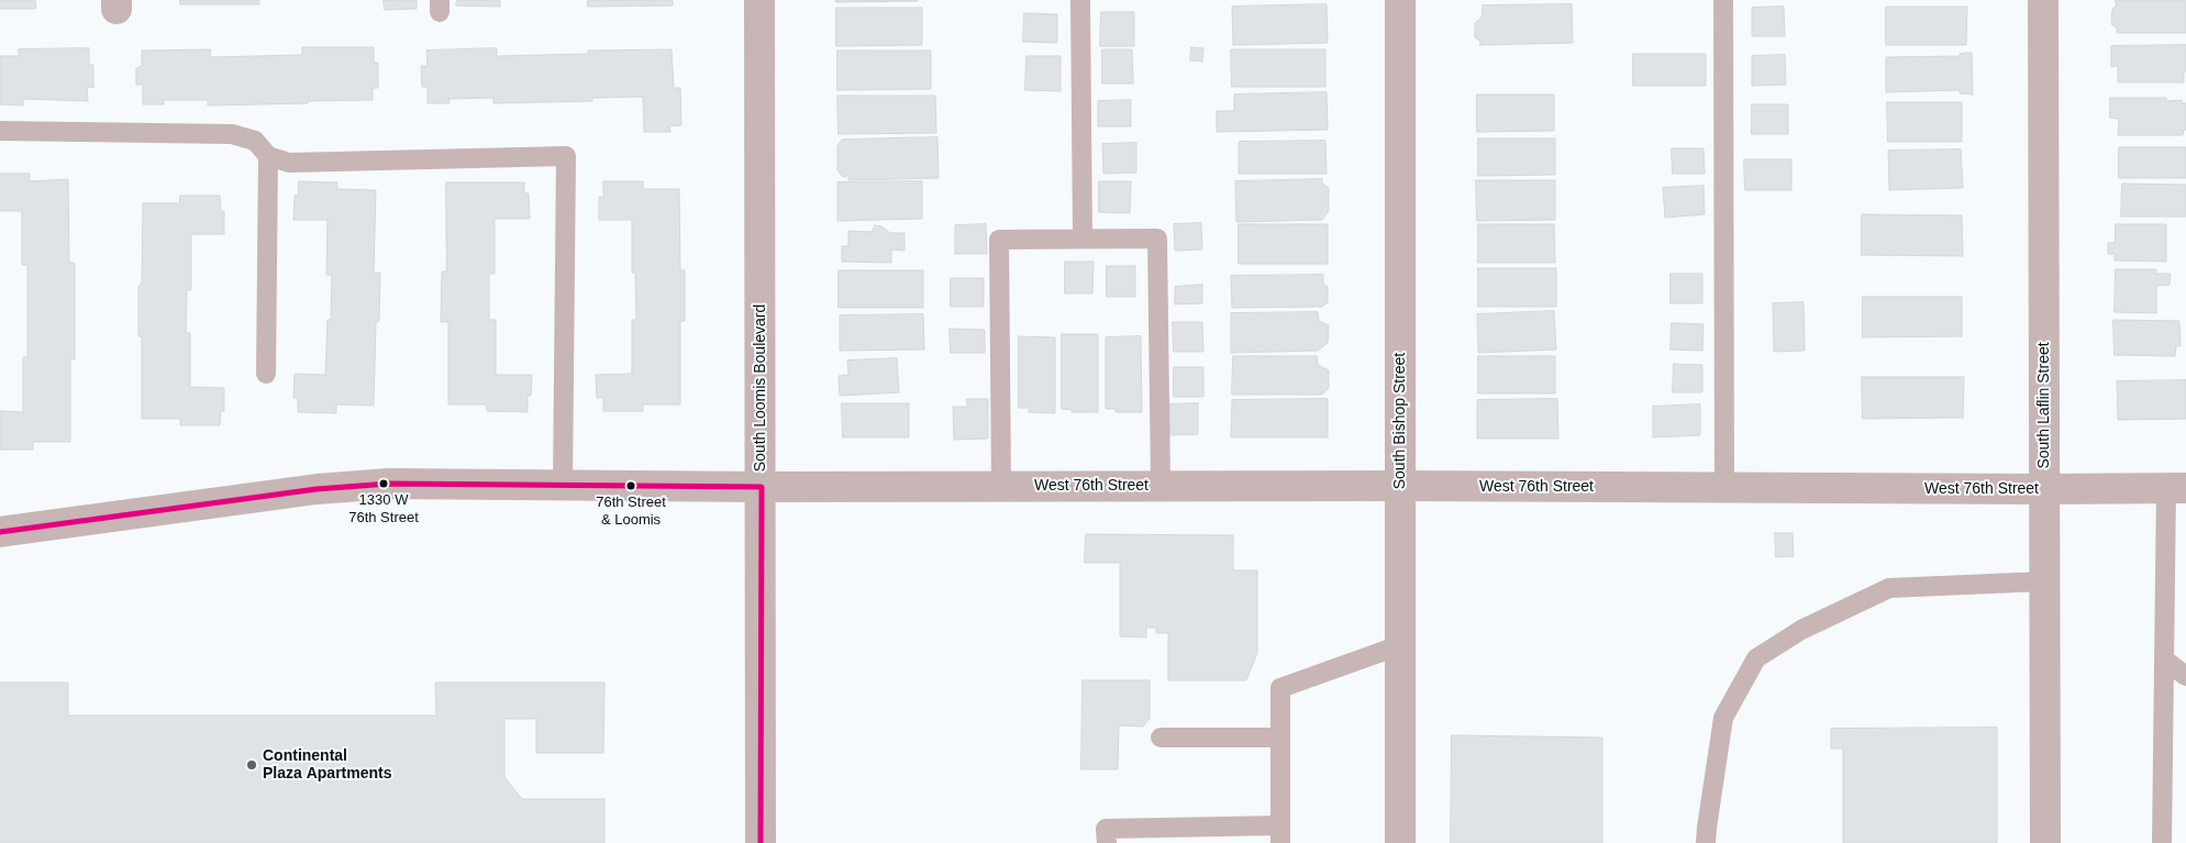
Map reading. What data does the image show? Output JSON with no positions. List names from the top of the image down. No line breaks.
{"streets":{"street":["South Loomis Boulevard","South Laflin Street","South Bishop Street","West 76th Street"]},"crossings":[["South Loomis Boulevard","West 76th Street"],["South Laflin Street","West 76th Street"],["South Bishop Street","West 76th Street"]],"places":["1330 W 76th Street","76th Street & Loomis","Continental Plaza Apartments"]}
